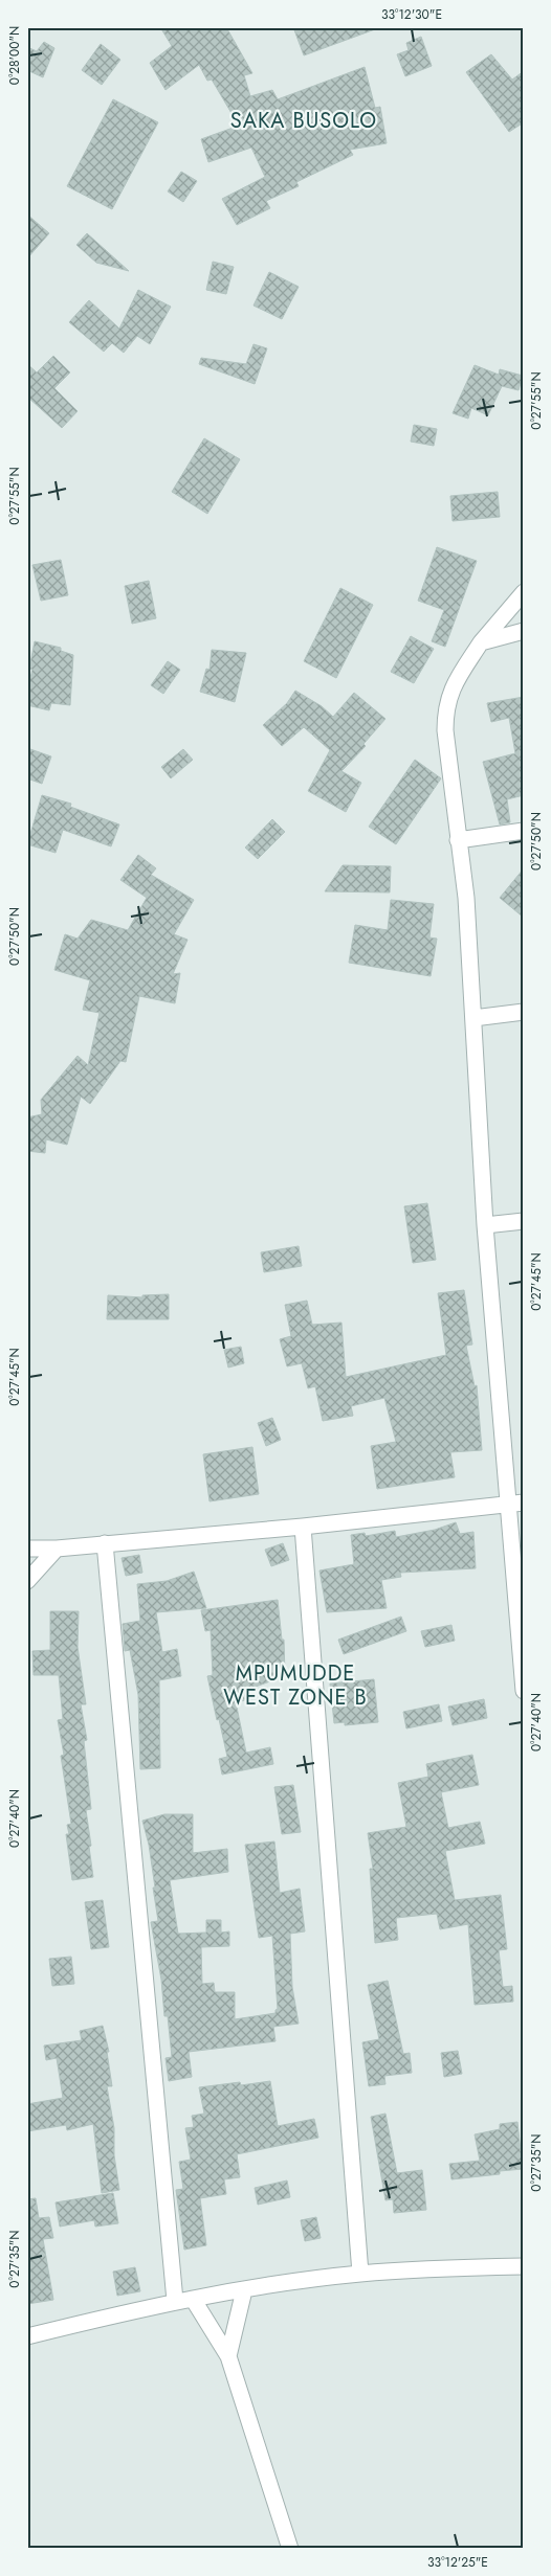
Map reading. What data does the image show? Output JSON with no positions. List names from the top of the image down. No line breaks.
{"districts":["SAKA BUSOLO","MPUMUDDE WEST ZONE B"],"coordinates":["33°12'30\"E","0°28'00\"N","0°27'55\"N","0°27'50\"N","0°27'45\"N","0°27'40\"N","0°27'35\"N","33°12'25\"E"]}
